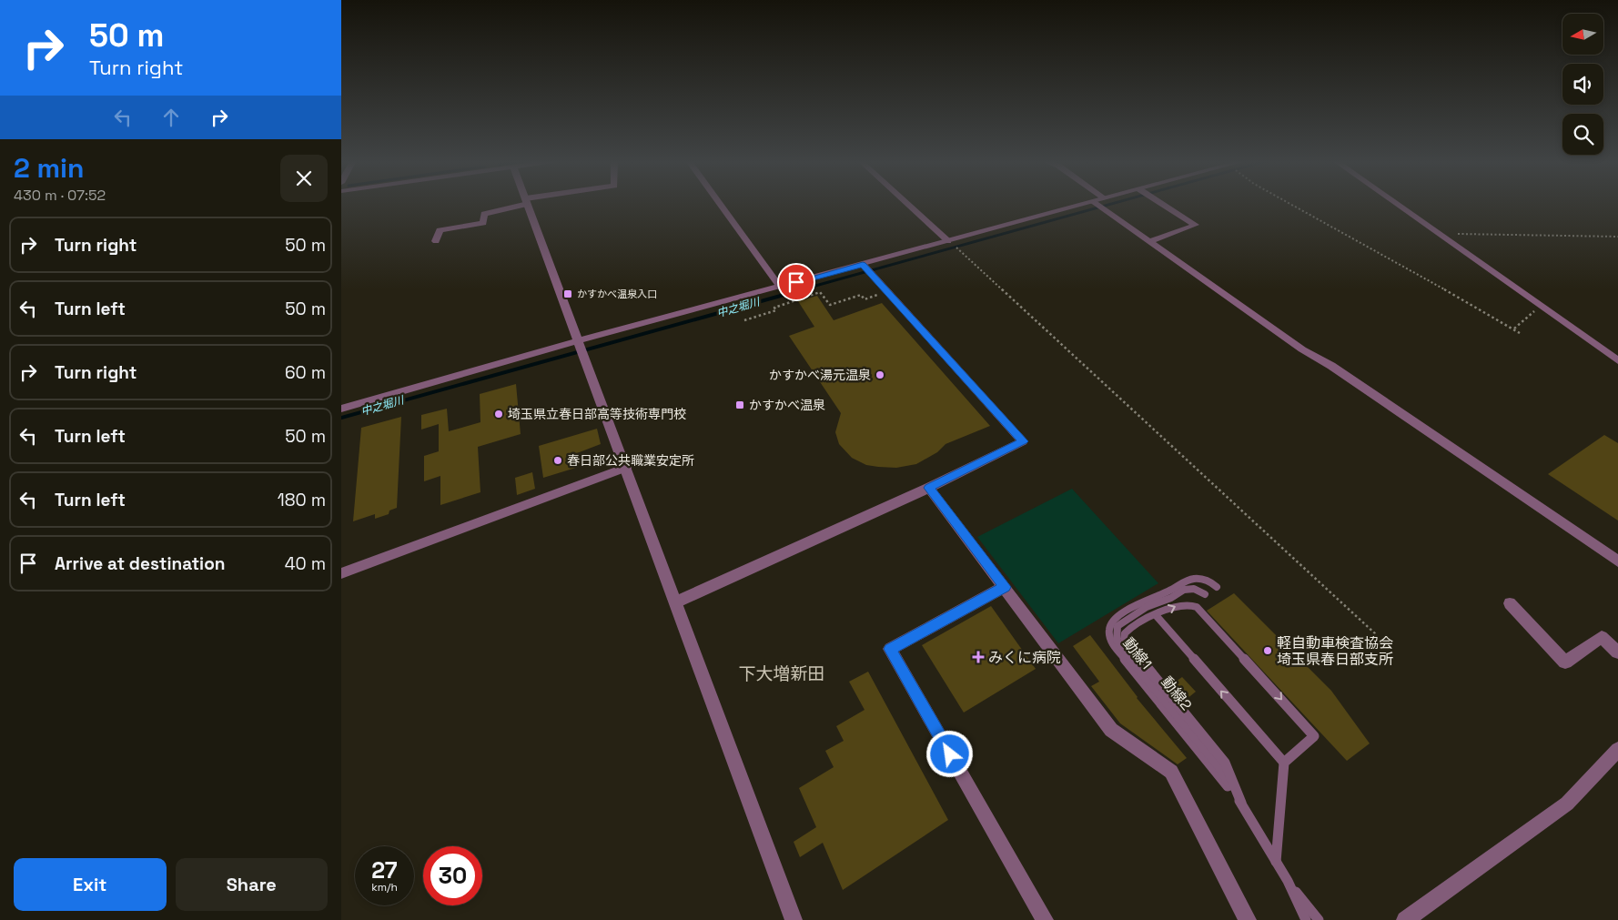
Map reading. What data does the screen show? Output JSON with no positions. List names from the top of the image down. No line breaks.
{"streets":{"lane":["動線1","動線2"]},"crossings":[["動線1","動線2"]],"districts":["下大増新田"],"water":["中之堀川"],"places":{"transit":["かすかべ温泉入口","かすかべ温泉"],"other":["かすかべ湯元温泉","埼玉県立春日部高等技術専門校","春日部公共職業安定所","軽自動車検査協会 埼玉県春日部支所"],"health":["みくに病院"]},"north":"left","page":{"turn":["50 m","Turn right"],"heading":["2 min","430 m · 07:52"],"list":[{"name":"Turn right","value":"50 m"},{"name":"Turn left","value":"50 m"},{"name":"Turn right","value":"60 m"},{"name":"Turn left","value":"50 m"},{"name":"Turn left","value":"180 m"},{"name":"Arrive at destination","value":"40 m"}],"speed":"27 km/h","limit":"30","buttons":["Exit","Share"]}}
